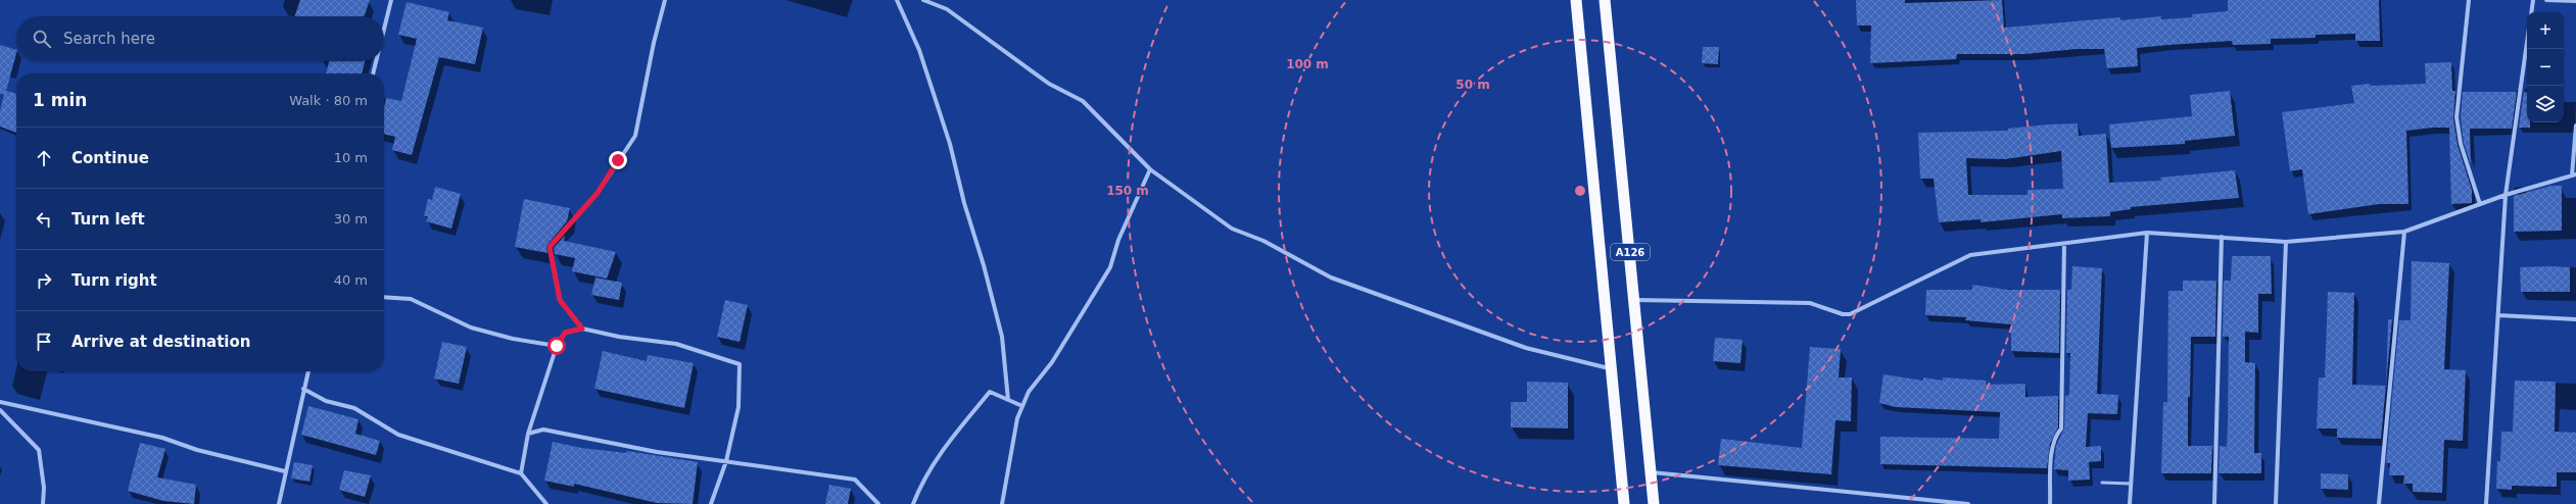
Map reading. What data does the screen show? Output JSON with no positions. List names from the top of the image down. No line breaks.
{"streets":{"highway":["A126"]},"page":{"map_buttons":["+","−"],"search":"Search here","heading":["1 min","Walk · 80 m"],"list":[["Continue","10 m"],["Turn left","30 m"],["Turn right","40 m"],"Arrive at destination"]},"rings":["100 m","50 m","150 m"]}
